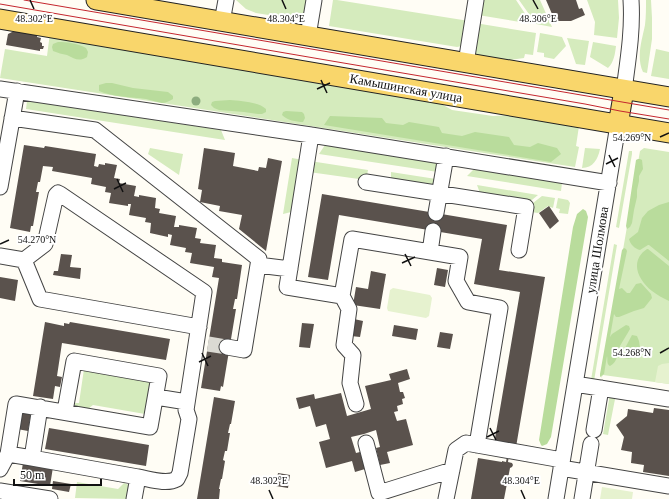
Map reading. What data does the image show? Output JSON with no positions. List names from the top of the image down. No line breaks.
{"streets":{"main road":["Камышинская улица","улица Шолмова"]},"crossings":[["Камышинская улица","улица Шолмова"]],"scale_bar":"50 m","coordinates":["48.302°E","48.304°E","48.306°E","54.269°N","54.270°N","54.268°N"]}
